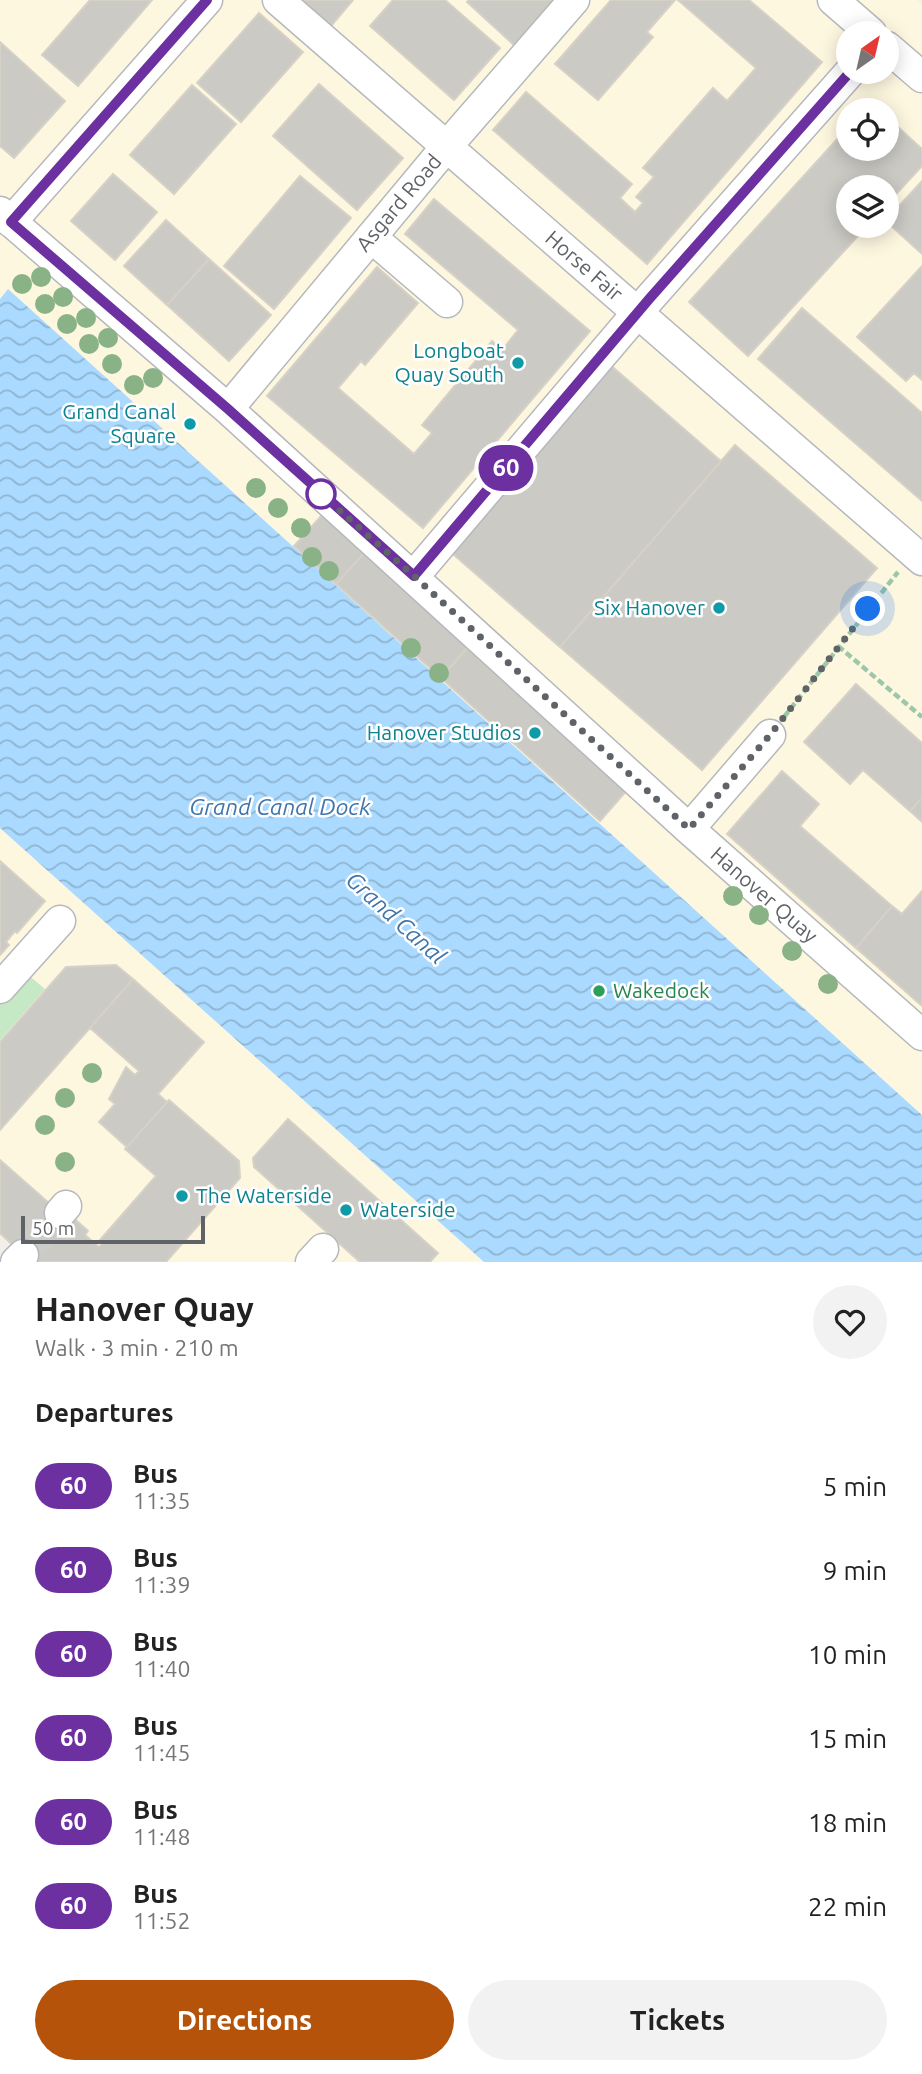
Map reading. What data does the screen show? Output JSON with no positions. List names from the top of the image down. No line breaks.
{"streets":{"street":["Asgard Road","Horse Fair","Hanover Quay"]},"crossings":[["Asgard Road","Horse Fair"],["Asgard Road","Hanover Quay"]],"water":["Grand Canal Dock","Grand Canal"],"places":["Longboat Quay South","Grand Canal Square","Six Hanover","Hanover Studios","Wakedock","The Waterside","Waterside"],"lines":["bus line 60"],"scale_bar":"50 m","north":"top right","page":{"on_map":"60","scale":"50 m","heading":[["Hanover Quay","Walk · 3 min · 210 m"],"Departures"],"list":[{"mark":"60","name":"Bus","note":"11:35","value":"5 min"},{"mark":"60","name":"Bus","note":"11:39","value":"9 min"},{"mark":"60","name":"Bus","note":"11:40","value":"10 min"},{"mark":"60","name":"Bus","note":"11:45","value":"15 min"},{"mark":"60","name":"Bus","note":"11:48","value":"18 min"},{"mark":"60","name":"Bus","note":"11:52","value":"22 min"}],"buttons":["Directions","Tickets"]}}
